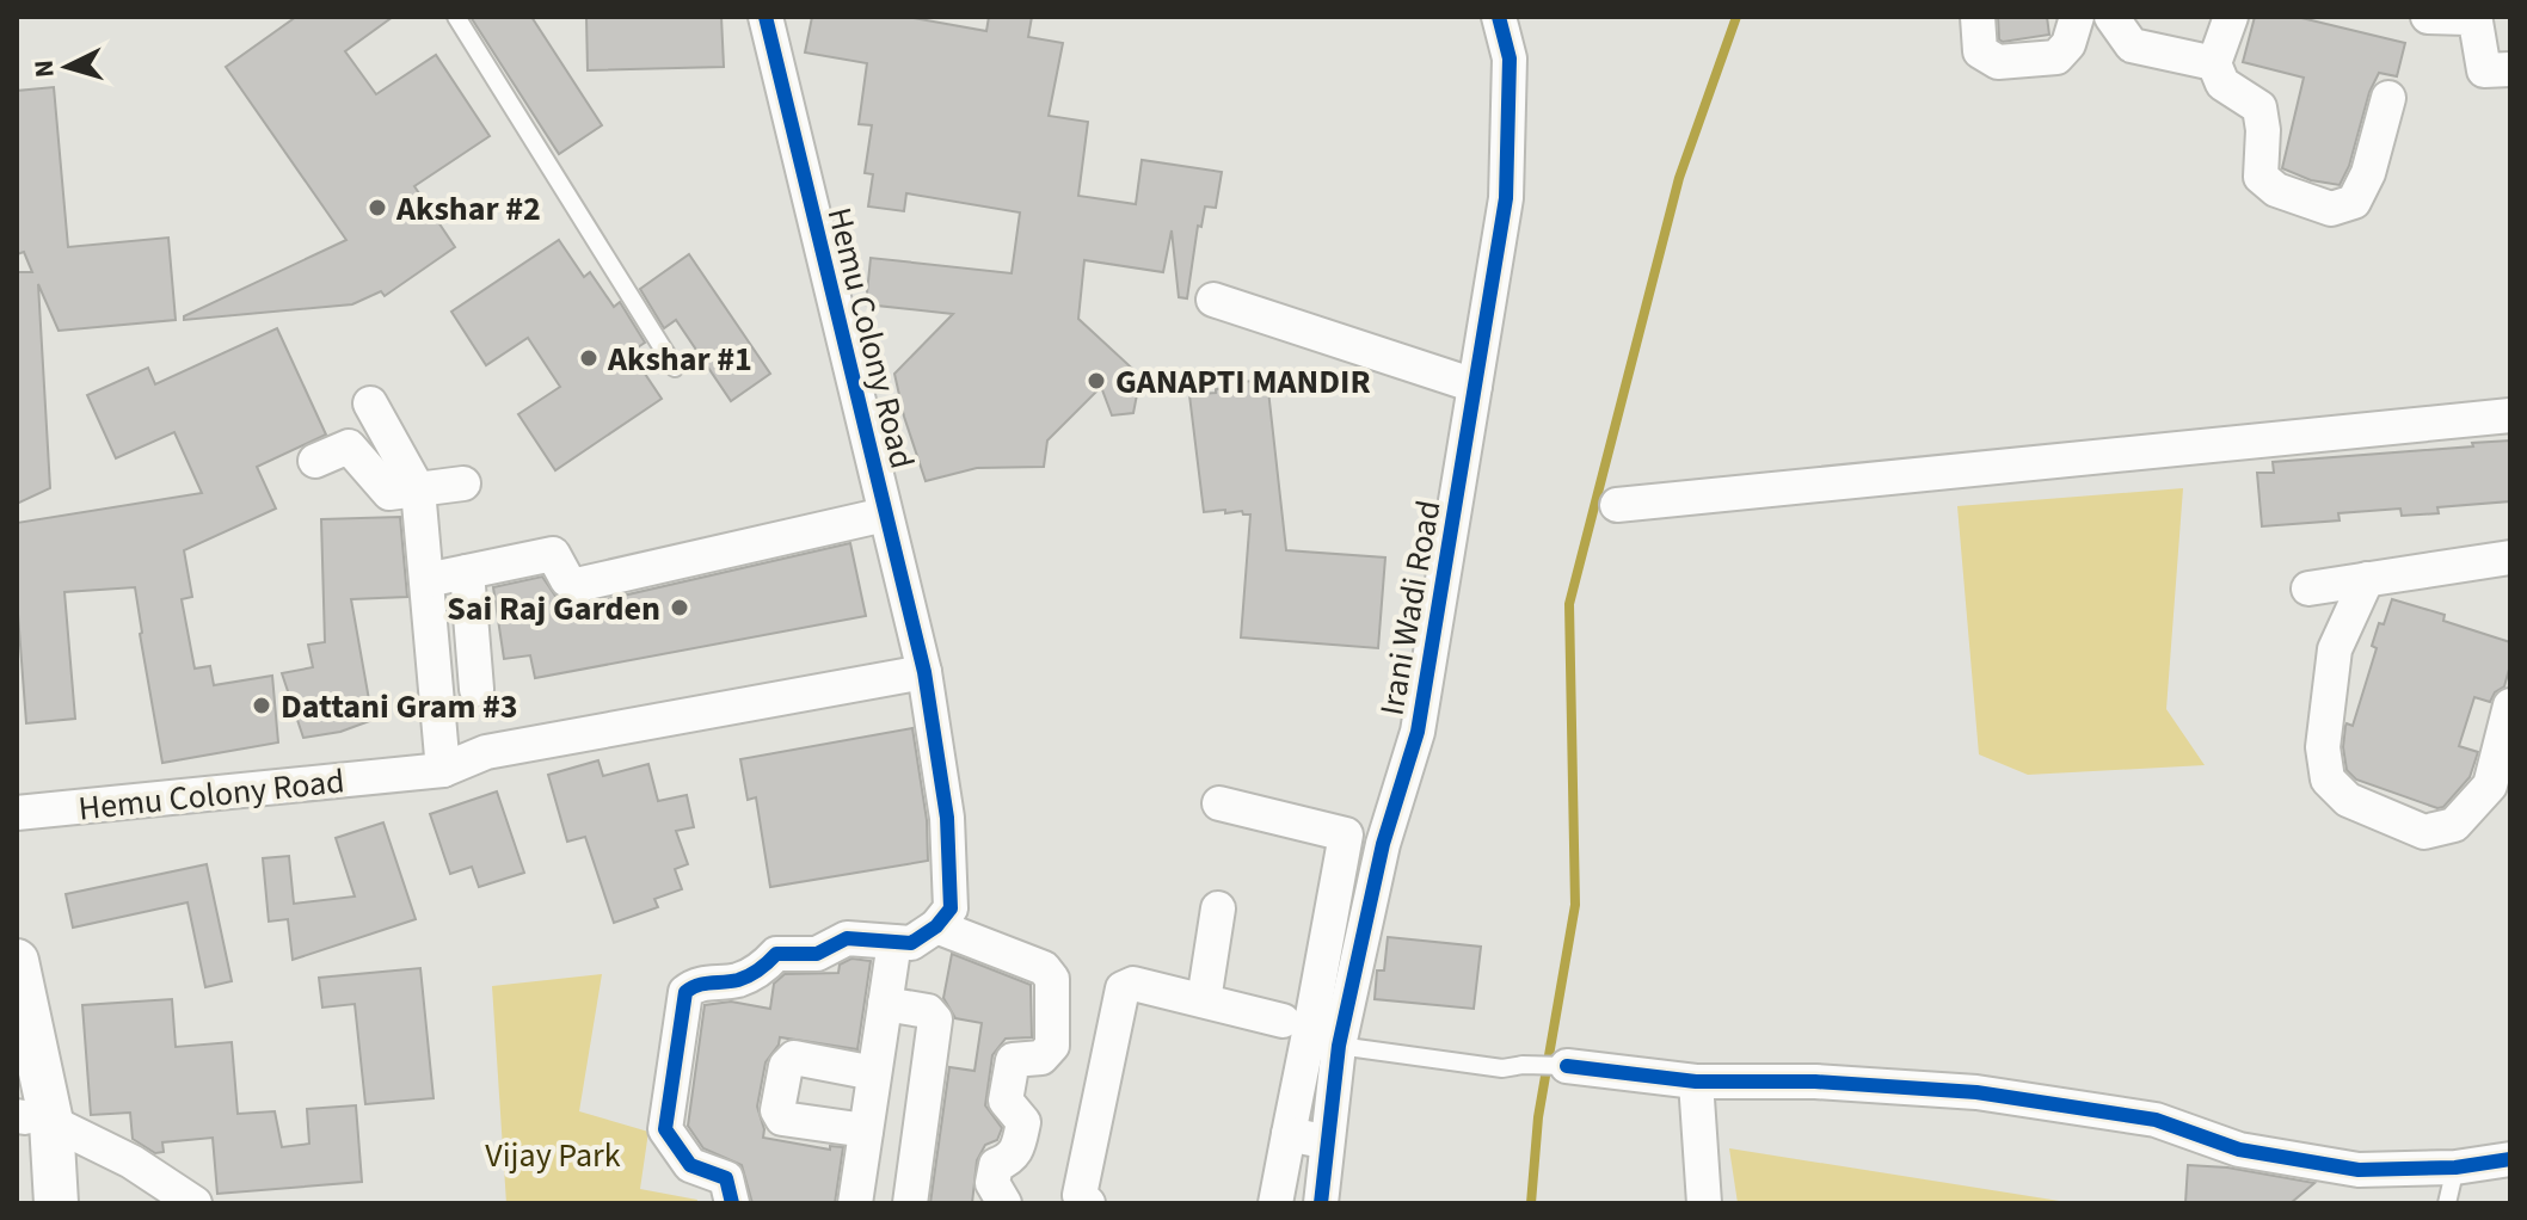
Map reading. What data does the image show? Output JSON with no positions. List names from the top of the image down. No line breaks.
{"streets":{"street":["Hemu Colony Road","Irani Wadi Road"]},"parks":["Vijay Park"],"places":["Akshar #2","Akshar #1","GANAPTI MANDIR","Sai Raj Garden","Dattani Gram #3"],"north":"left"}
